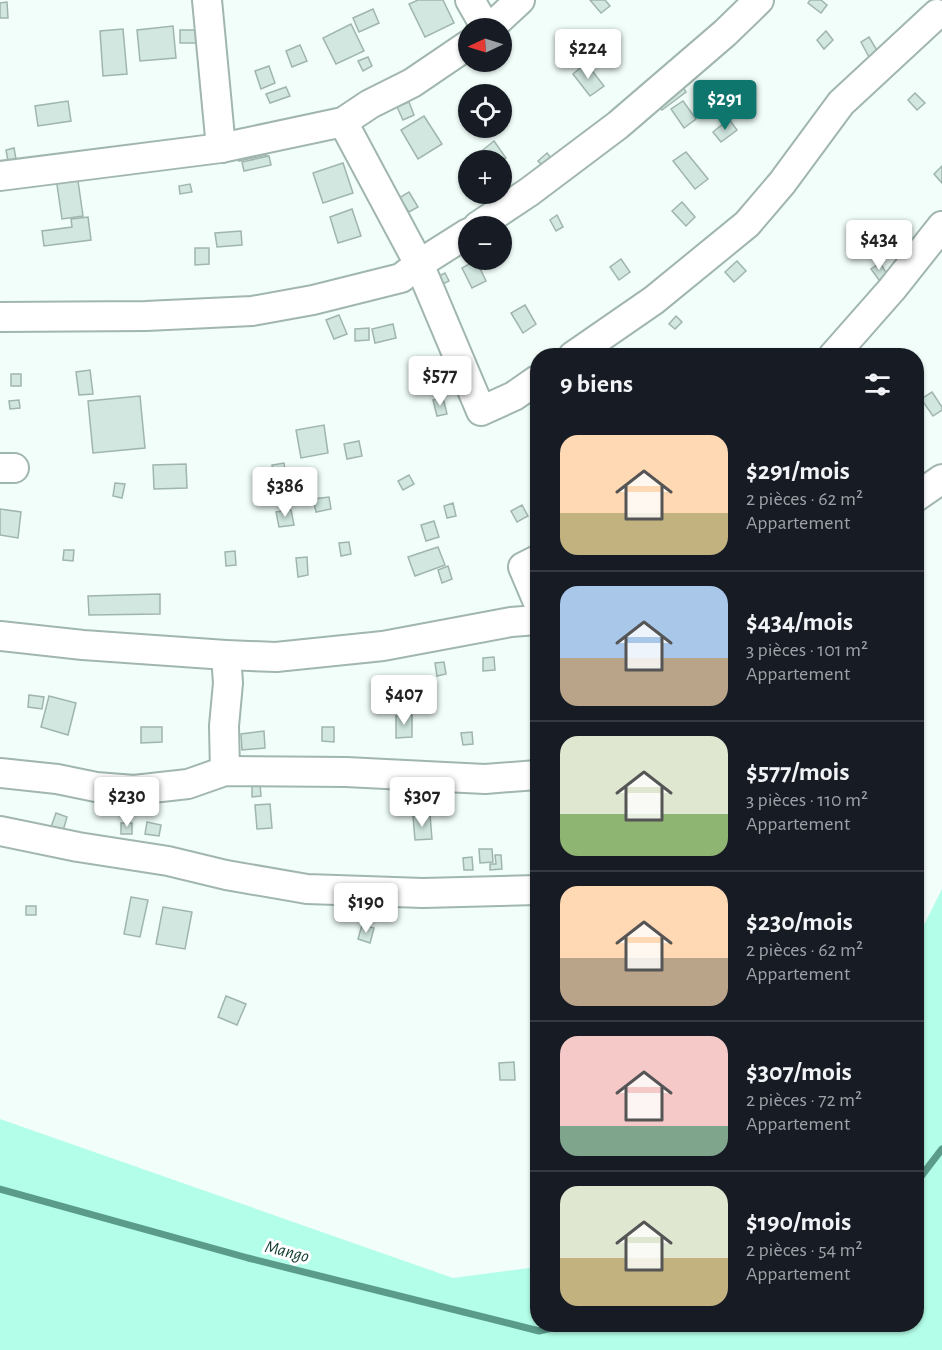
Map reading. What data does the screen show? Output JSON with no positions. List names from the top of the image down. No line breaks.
{"water":["Mango"],"north":"left","page":{"map_buttons":["+","−"],"price":["$224","$291","$434","$577","$386","$407","$230","$307","$190"],"heading":"9 biens","list":[{"name":"$291/mois","note":"2 pièces · 62 m² · Appartement"},{"name":"$434/mois","note":"3 pièces · 101 m² · Appartement"},{"name":"$577/mois","note":"3 pièces · 110 m² · Appartement"},{"name":"$230/mois","note":"2 pièces · 62 m² · Appartement"},{"name":"$307/mois","note":"2 pièces · 72 m² · Appartement"},{"name":"$190/mois","note":"2 pièces · 54 m² · Appartement"}]}}
